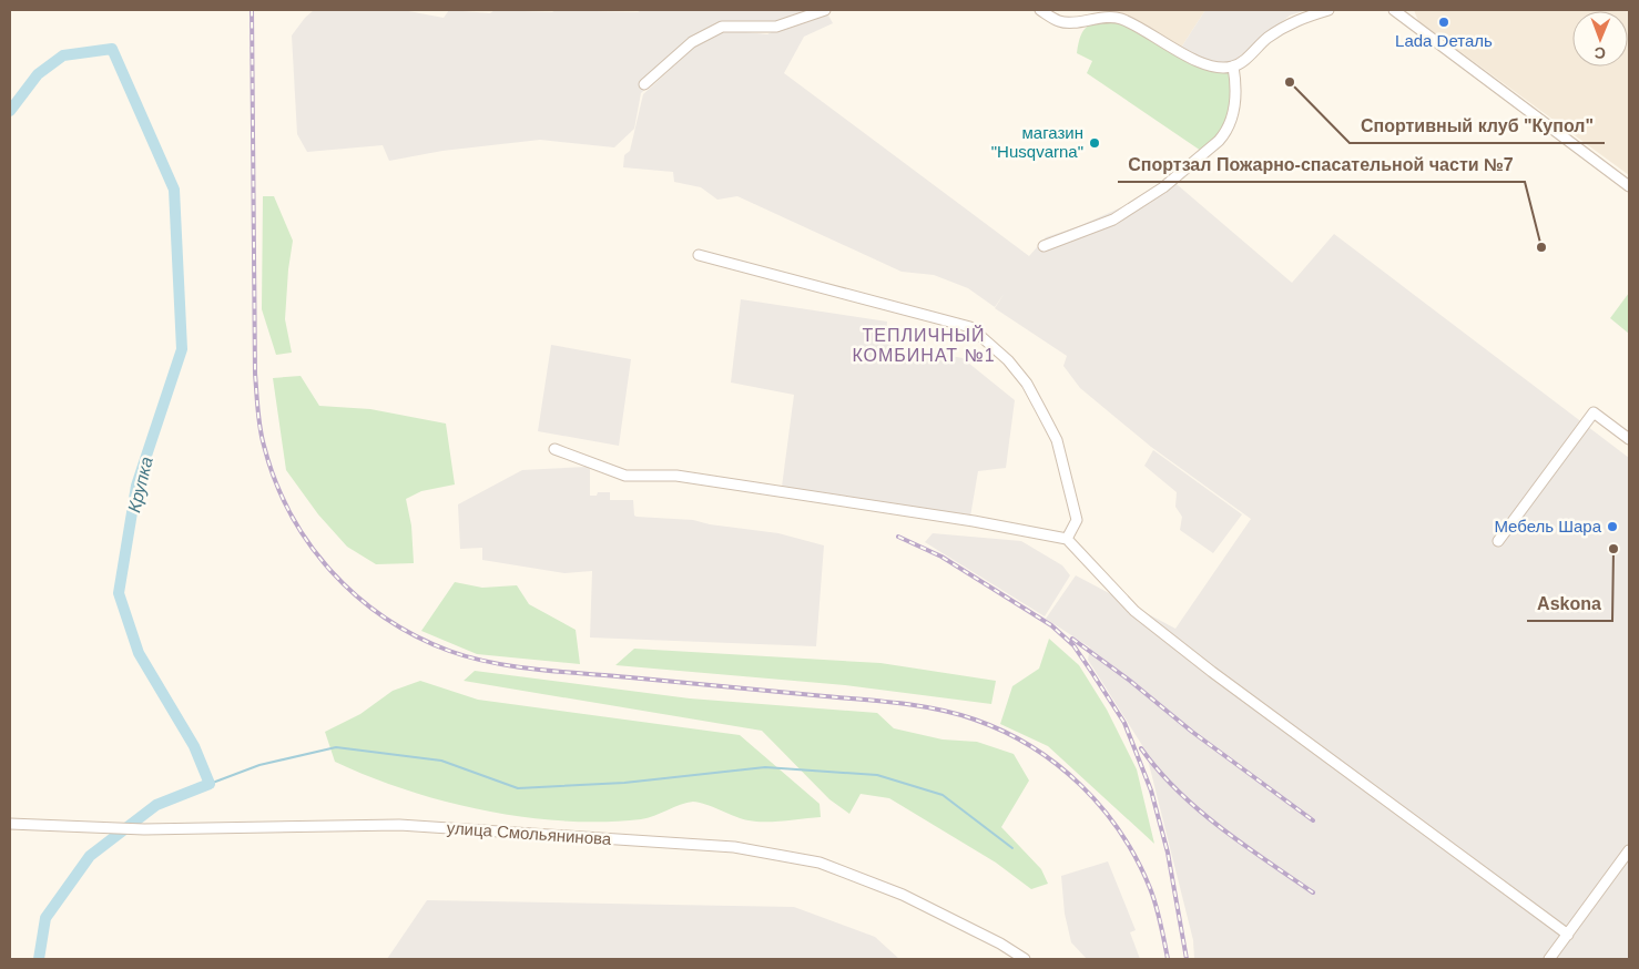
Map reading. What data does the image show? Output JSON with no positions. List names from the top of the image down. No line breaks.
{"streets":{"street":["улица Смольянинова"]},"districts":["ТЕПЛИЧНЫЙ КОМБИНАТ №1"],"water":["Крупка"],"places":["Lada Dеталь","Спортивный клуб \"Купол\"","магазин \"Husqvarna\"","Спортзал Пожарно-спасательной части №7","Мебель Шара","Askona"],"north":"bottom"}
